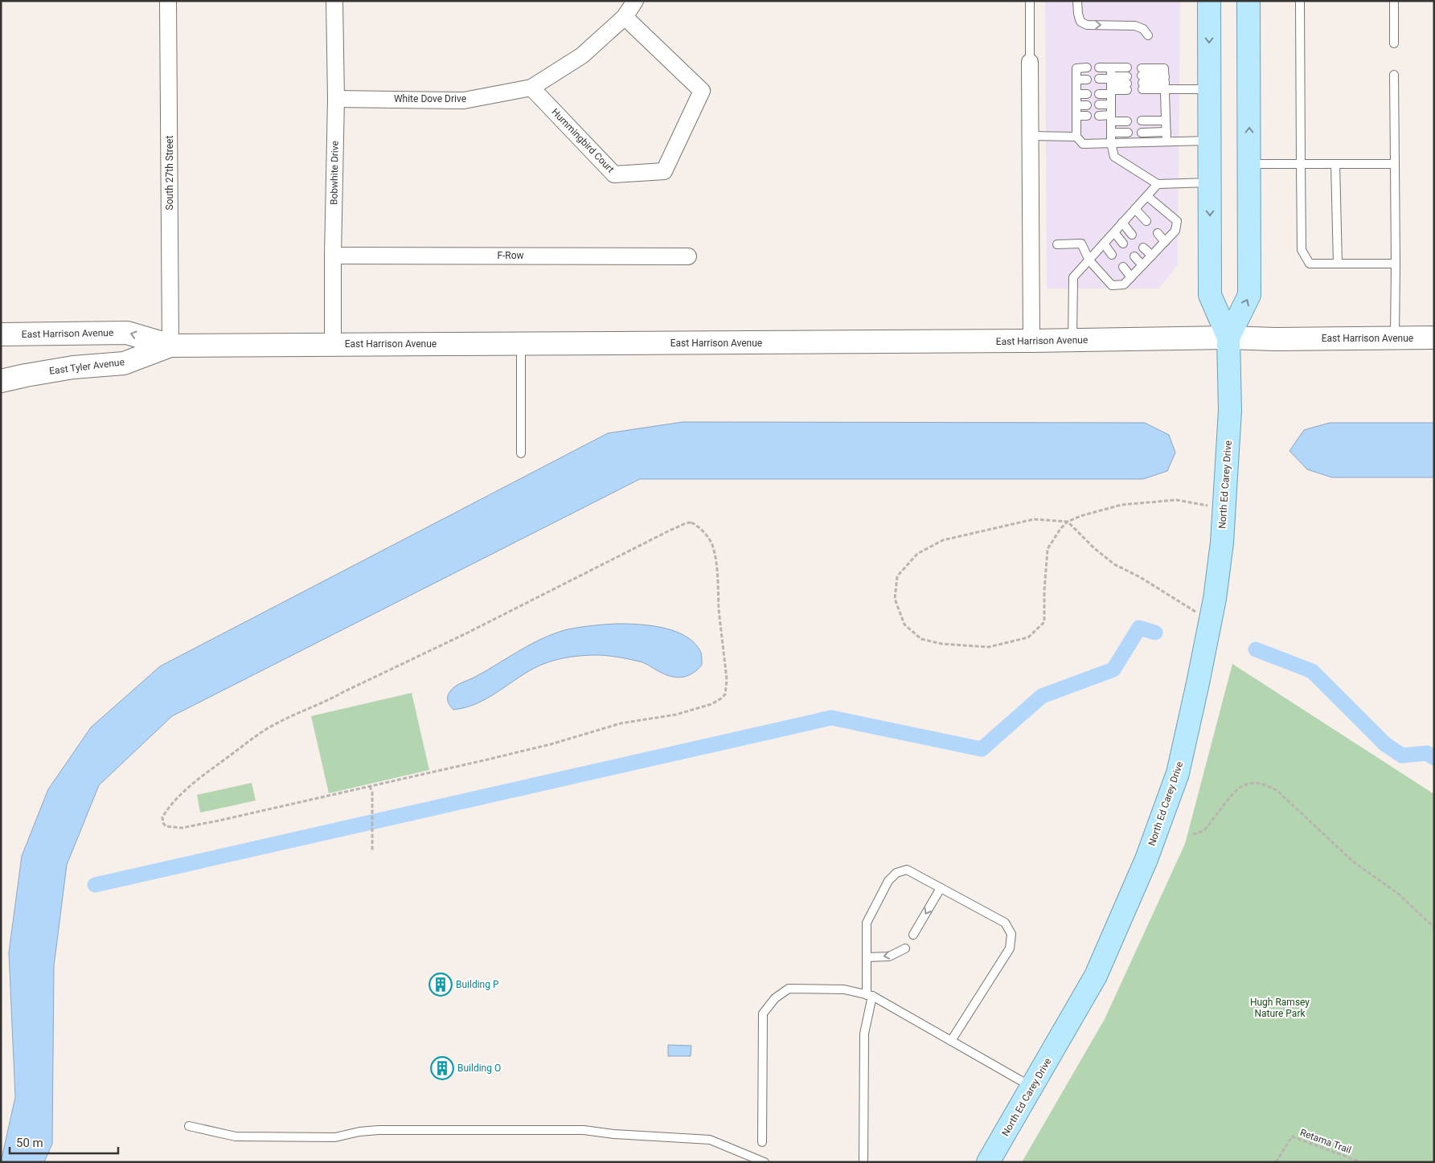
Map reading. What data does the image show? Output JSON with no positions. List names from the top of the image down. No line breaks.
{"streets":{"main road":["East Harrison Avenue","East Tyler Avenue","North Ed Carey Drive"],"street":["White Dove Drive","Hummingbird Court","South 27th Street","Bobwhite Drive","F-Row"],"path":["Retama Trail"]},"crossings":[["White Dove Drive","Hummingbird Court"],["White Dove Drive","Bobwhite Drive"],["South 27th Street","East Harrison Avenue"],["South 27th Street","East Tyler Avenue"],["Bobwhite Drive","F-Row"],["Bobwhite Drive","East Harrison Avenue"],["East Harrison Avenue","East Tyler Avenue"],["East Harrison Avenue","North Ed Carey Drive"]],"parks":["Hugh Ramsey Nature Park"],"places":{"building":["Building P","Building O"]},"scale_bar":"50 m"}
